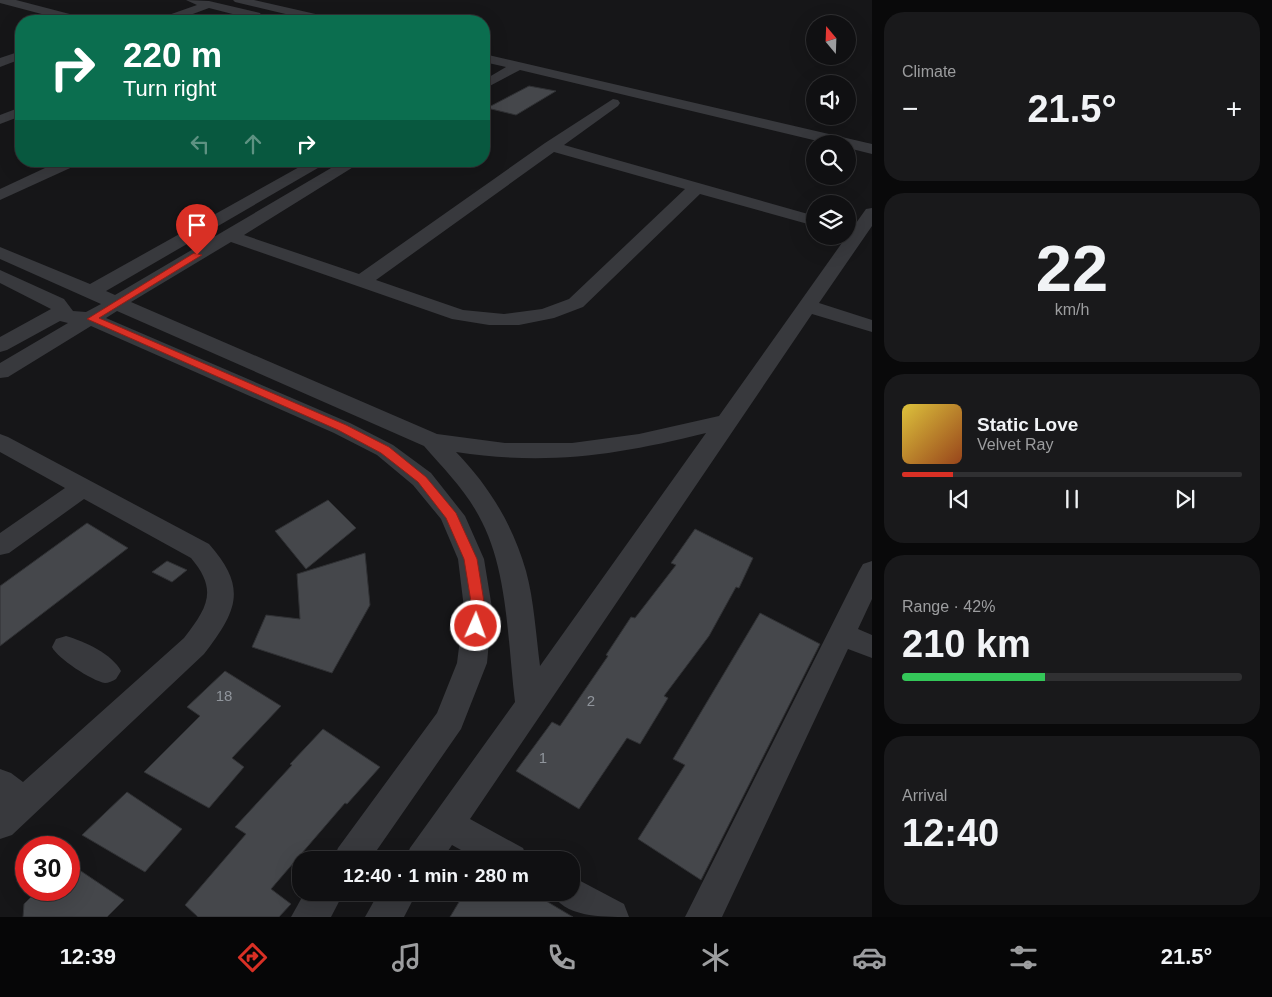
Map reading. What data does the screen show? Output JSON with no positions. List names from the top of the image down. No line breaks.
{"house_numbers":["18","2","1"],"north":"top","page":{"tile":["Climate",["22","km/h"],["Range · 42%","210 km"],["Arrival","12:40"]],"turn":["220 m","Turn right"],"heat":["−","21.5°","+"],"song":["Static Love","Velvet Ray"],"limit":"30","trip":"12:40 · 1 min · 280 m","tabs":["12:39","21.5°"]}}
